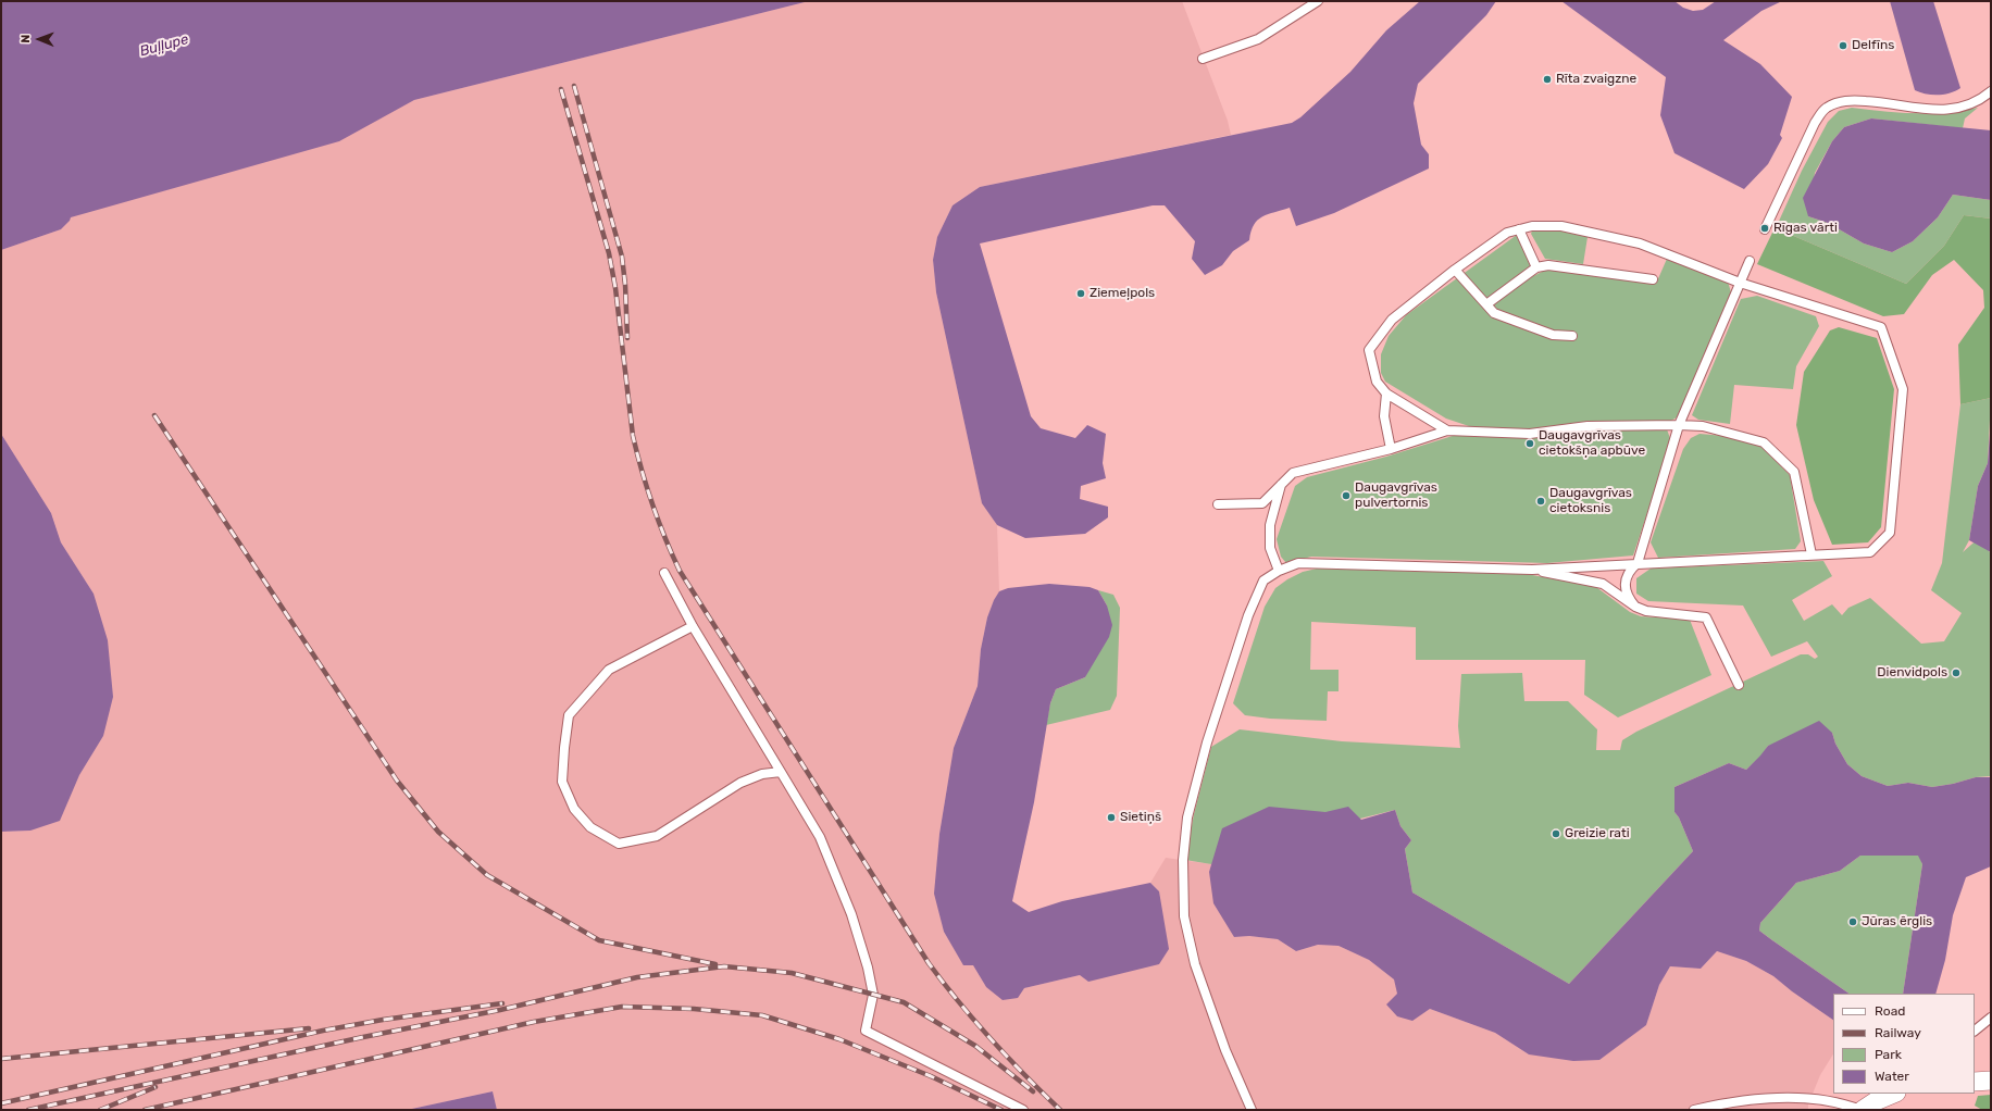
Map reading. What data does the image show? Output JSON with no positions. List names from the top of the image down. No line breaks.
{"water":["Buļļupe"],"places":["Delfīns","Rīta zvaigzne","Rīgas vārti","Ziemeļpols","Daugavgrīvas cietokšņa apbūve","Daugavgrīvas pulvertornis","Daugavgrīvas cietoksnis","Dienvidpols","Sietiņš","Greizie rati","Jūras ērglis"],"legend":["Road","Railway","Park","Water"],"north":"left"}
